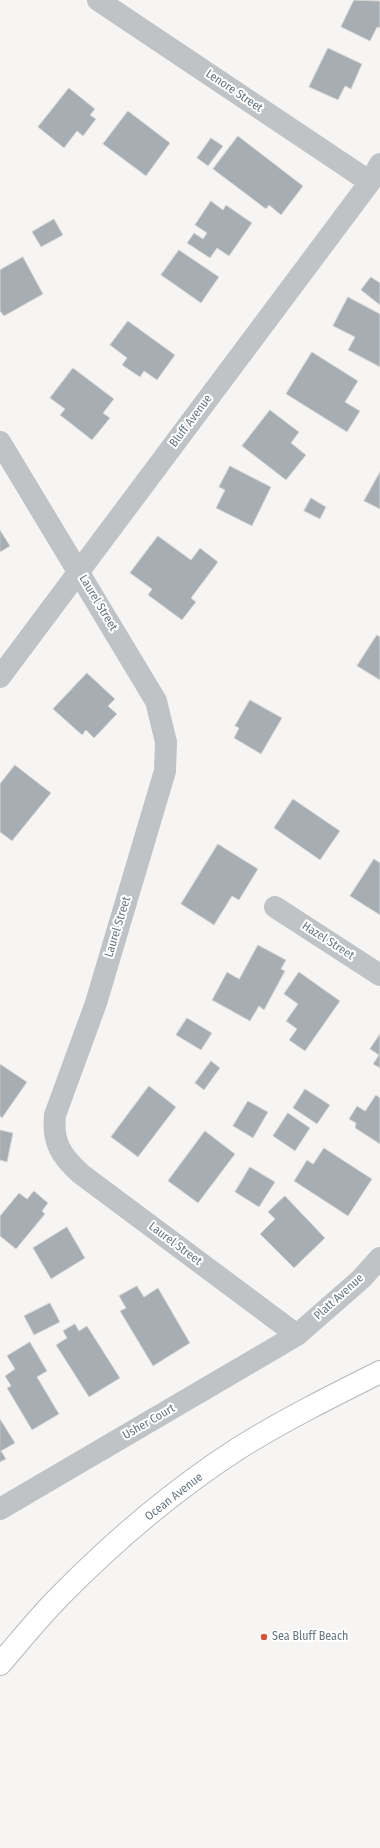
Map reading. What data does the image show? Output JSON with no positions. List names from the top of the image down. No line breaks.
{"streets":{"main road":["Ocean Avenue"],"street":["Lenore Street","Bluff Avenue","Laurel Street","Hazel Street","Platt Avenue","Usher Court"]},"crossings":[["Lenore Street","Bluff Avenue"],["Bluff Avenue","Laurel Street"],["Laurel Street","Platt Avenue"],["Laurel Street","Usher Court"],["Platt Avenue","Usher Court"]],"places":["Sea Bluff Beach"]}
